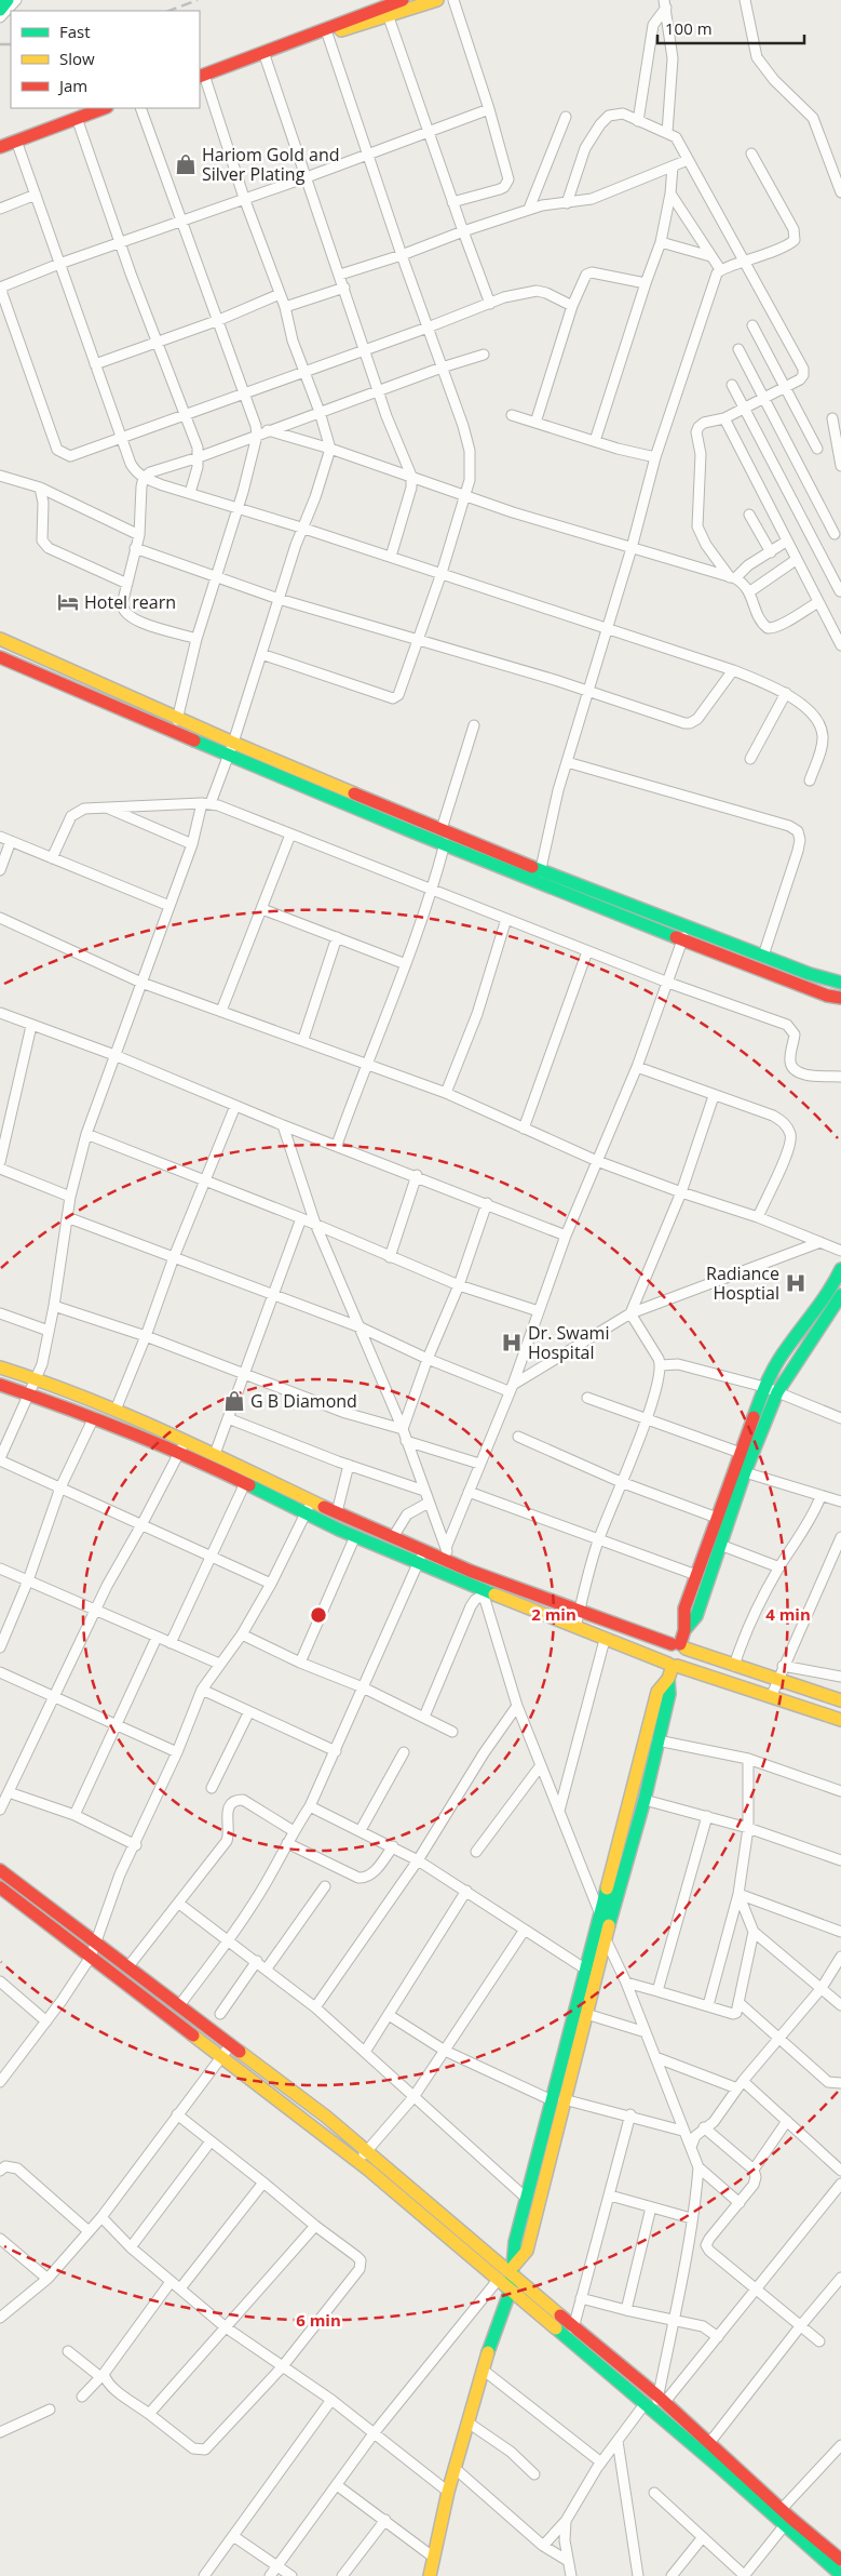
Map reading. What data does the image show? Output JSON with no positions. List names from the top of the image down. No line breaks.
{"places":{"shop":["Hariom Gold and Silver Plating","G B Diamond"],"hotel":["Hotel rearn"],"hospital":["Radiance Hosptial","Dr. Swami Hospital"]},"legend":["Fast","Slow","Jam"],"scale_bar":"100 m","rings":["2 min","4 min","6 min"]}
